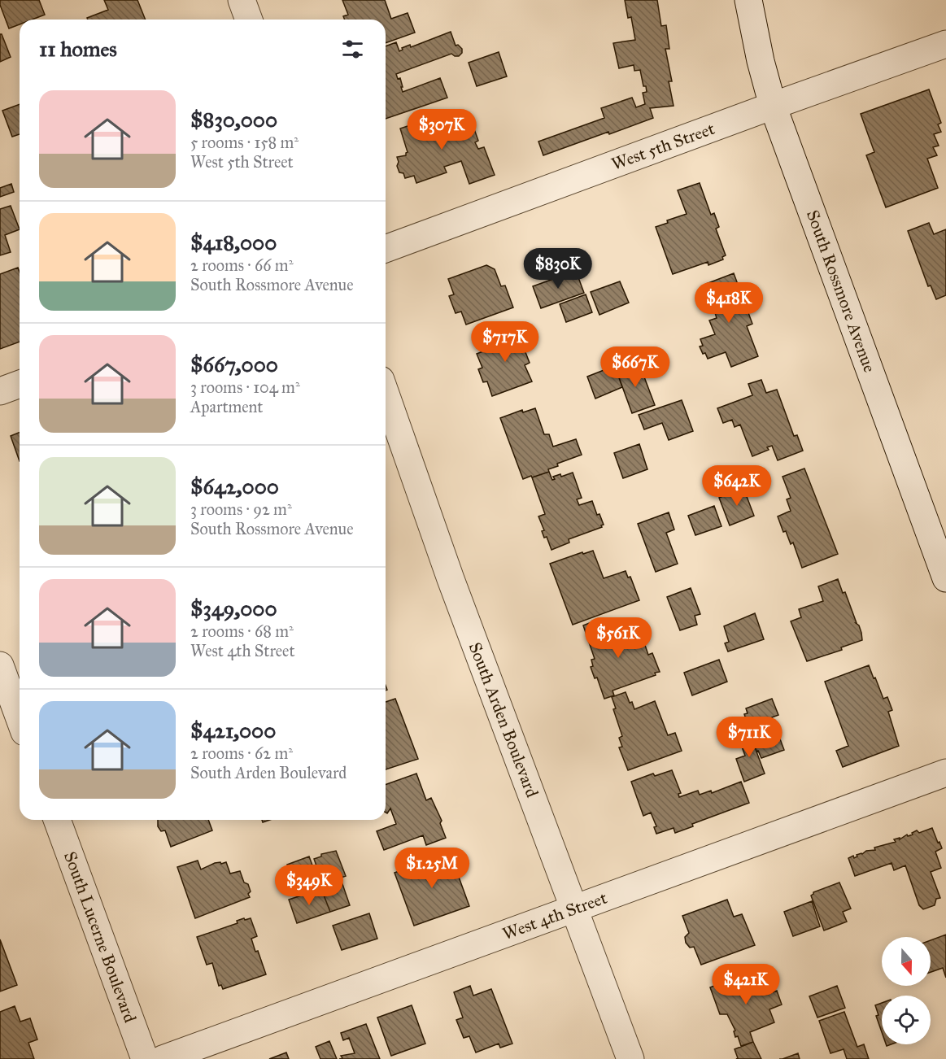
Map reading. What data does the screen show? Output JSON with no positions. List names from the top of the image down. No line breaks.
{"streets":{"street":["West 5th Street","South Rossmore Avenue","South Arden Boulevard","West 4th Street","South Lucerne Boulevard"]},"crossings":[["West 5th Street","South Rossmore Avenue"],["South Arden Boulevard","West 4th Street"]],"north":"bottom","page":{"heading":"11 homes","list":[{"name":"$830,000","note":"5 rooms · 158 m² · West 5th Street"},{"name":"$418,000","note":"2 rooms · 66 m² · South Rossmore Avenue"},{"name":"$667,000","note":"3 rooms · 104 m² · Apartment"},{"name":"$642,000","note":"3 rooms · 92 m² · South Rossmore Avenue"},{"name":"$349,000","note":"2 rooms · 68 m² · West 4th Street"},{"name":"$421,000","note":"2 rooms · 62 m² · South Arden Boulevard"}],"price":["$307K","$830K","$418K","$717K","$667K","$642K","$561K","$711K","$1.25M","$349K","$421K"]}}
